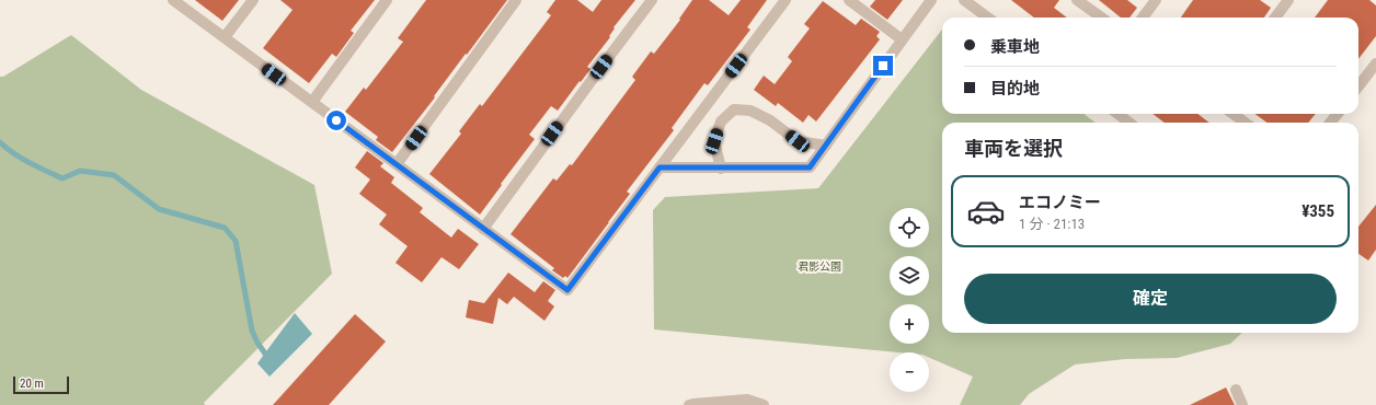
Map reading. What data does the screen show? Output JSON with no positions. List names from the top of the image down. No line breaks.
{"parks":["君影公園"],"scale_bar":"20 m","page":{"banner":["乗車地","目的地"],"heading":"車両を選択","list":[{"name":"エコノミー","note":"1 分 · 21:13","value":"¥355"}],"map_buttons":["+","−"],"buttons":"確定","scale":"20 m"}}
